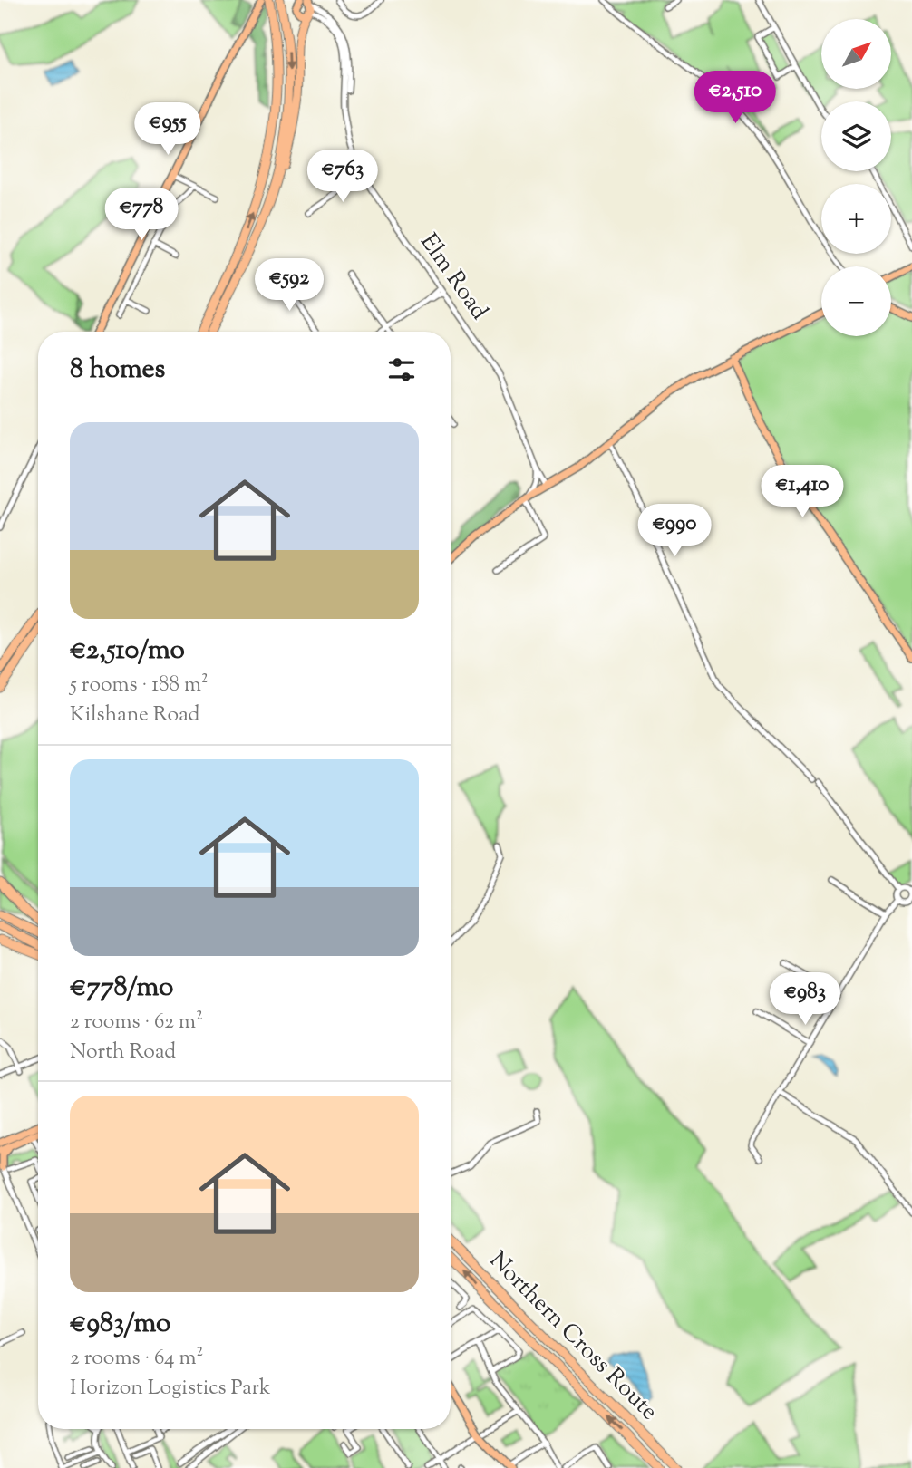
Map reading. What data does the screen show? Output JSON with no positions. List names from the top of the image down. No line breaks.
{"streets":{"highway":["Northern Cross Route"],"street":["Elm Road"]},"north":"top right","page":{"map_buttons":["+","−"],"price":["€2,510","€955","€763","€778","€592","€1,410","€990","€983"],"heading":"8 homes","list":[{"name":"€2,510/mo","note":"5 rooms · 188 m² · Kilshane Road"},{"name":"€778/mo","note":"2 rooms · 62 m² · North Road"},{"name":"€983/mo","note":"2 rooms · 64 m² · Horizon Logistics Park"}]}}
